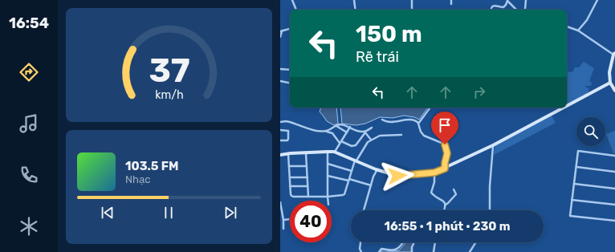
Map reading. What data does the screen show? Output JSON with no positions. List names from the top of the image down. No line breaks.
{"page":{"tabs":"16:54","turn":["150 m","Rẽ trái"],"song":["103.5 FM","Nhạc"],"limit":"40","trip":"16:55 · 1 phút · 230 m","gauge":["37","km/h"]}}
